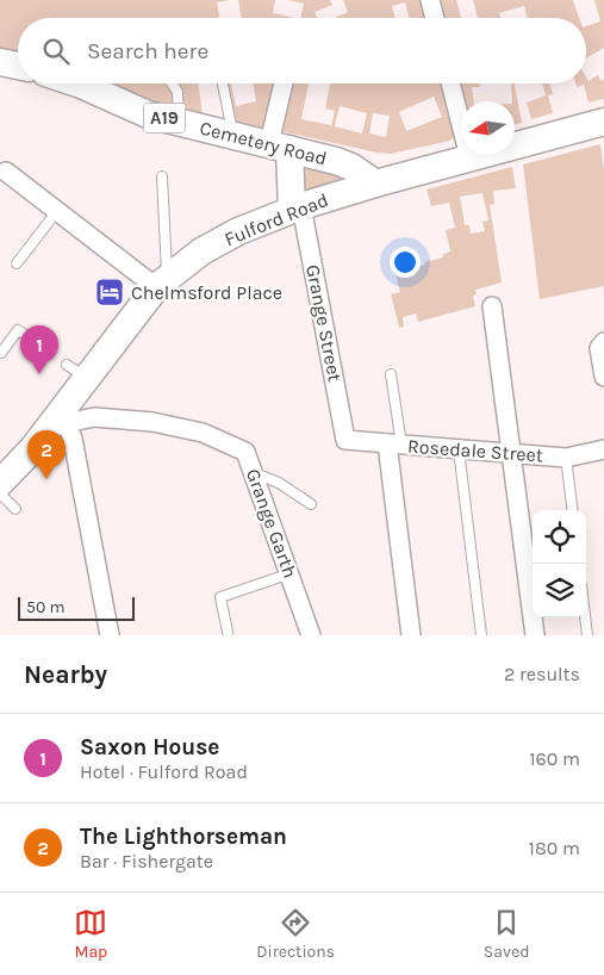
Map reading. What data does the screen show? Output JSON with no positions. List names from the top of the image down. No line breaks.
{"streets":{"main road":["A19","Cemetery Road","Fulford Road"],"street":["Grange Street","Rosedale Street","Grange Garth"]},"crossings":[["Cemetery Road","Fulford Road"],["Fulford Road","Grange Street"],["Fulford Road","Grange Garth"],["Grange Street","Rosedale Street"]],"places":{"hotel":["Chelmsford Place"]},"scale_bar":"50 m","north":"left","page":{"search":"Search here","pins":["1","2"],"scale":"50 m","heading":["Nearby","2 results"],"list":[{"mark":"1","name":"Saxon House","note":"Hotel · Fulford Road","value":"160 m"},{"mark":"2","name":"The Lighthorseman","note":"Bar · Fishergate","value":"180 m"}],"nav":["Map","Directions","Saved"]}}
